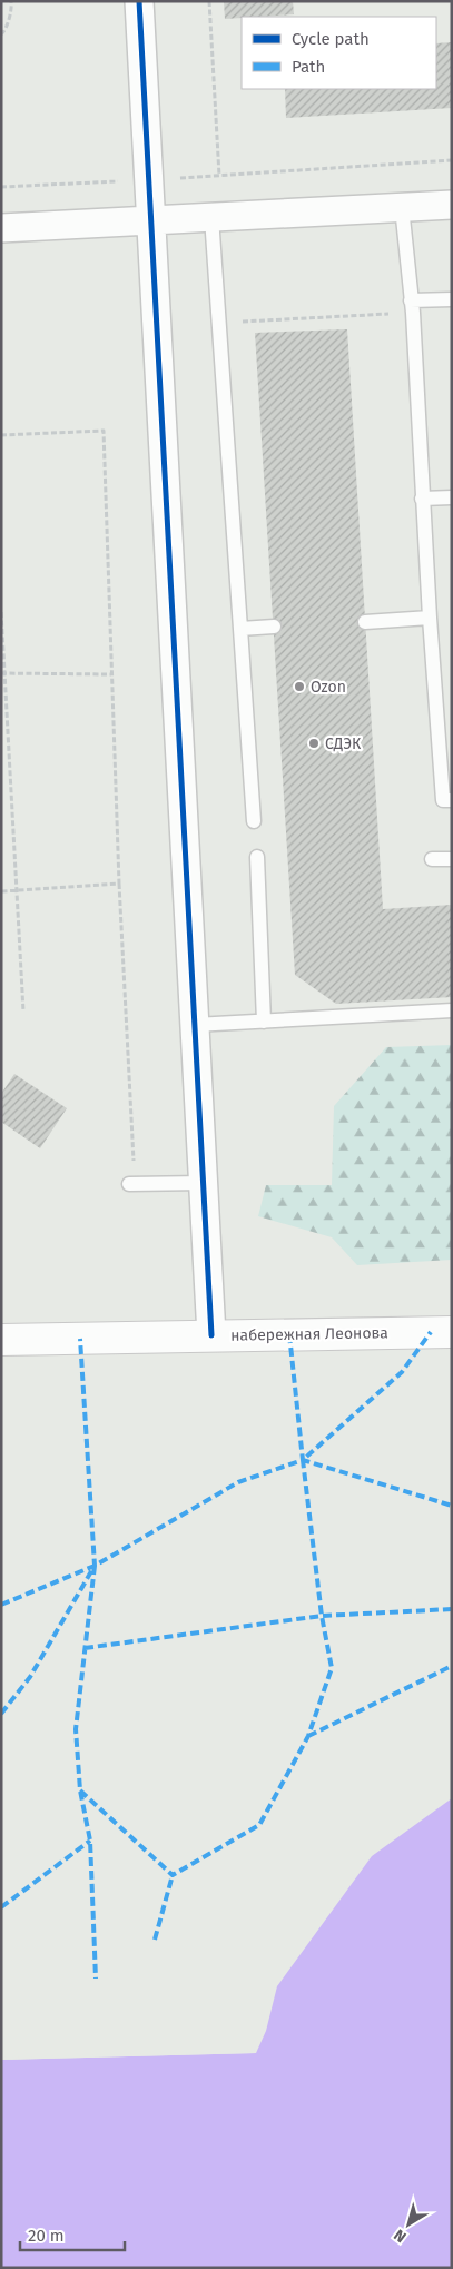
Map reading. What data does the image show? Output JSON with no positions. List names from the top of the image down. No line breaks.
{"streets":{"main road":["набережная Леонова"]},"places":["Ozon","СДЭК"],"legend":["Cycle path","Path"],"scale_bar":"20 m","north":"bottom left"}
